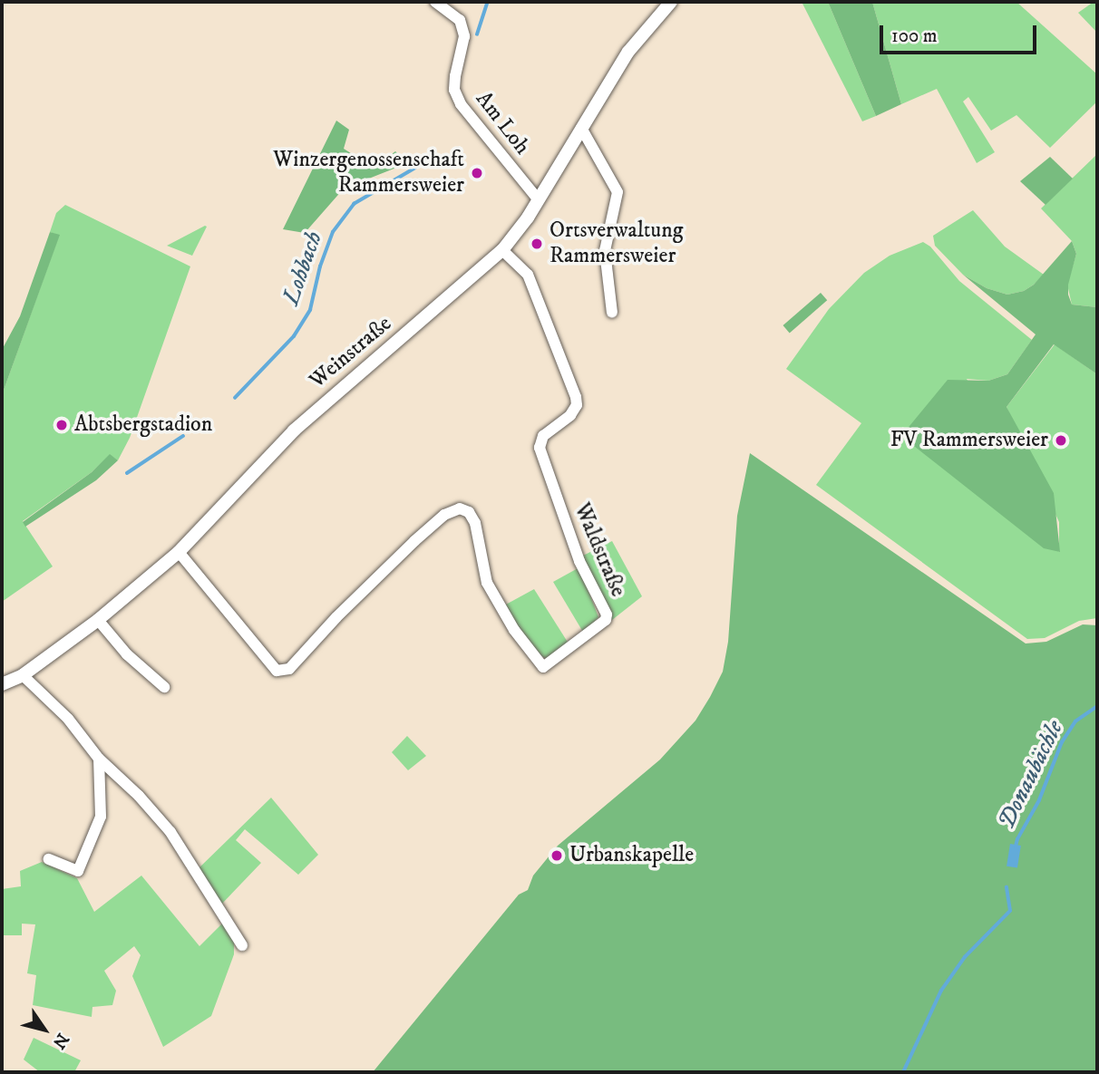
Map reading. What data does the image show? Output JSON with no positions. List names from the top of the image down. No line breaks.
{"streets":{"street":["Am Loh","Weinstraße","Waldstraße"]},"crossings":[["Am Loh","Weinstraße"],["Weinstraße","Waldstraße"]],"water":["Lohbach","Donaubächle"],"places":["Winzergenossenschaft Rammersweier","Ortsverwaltung Rammersweier","Abtsbergstadion","FV Rammersweier","Urbanskapelle"],"scale_bar":"100 m","north":"bottom right"}
